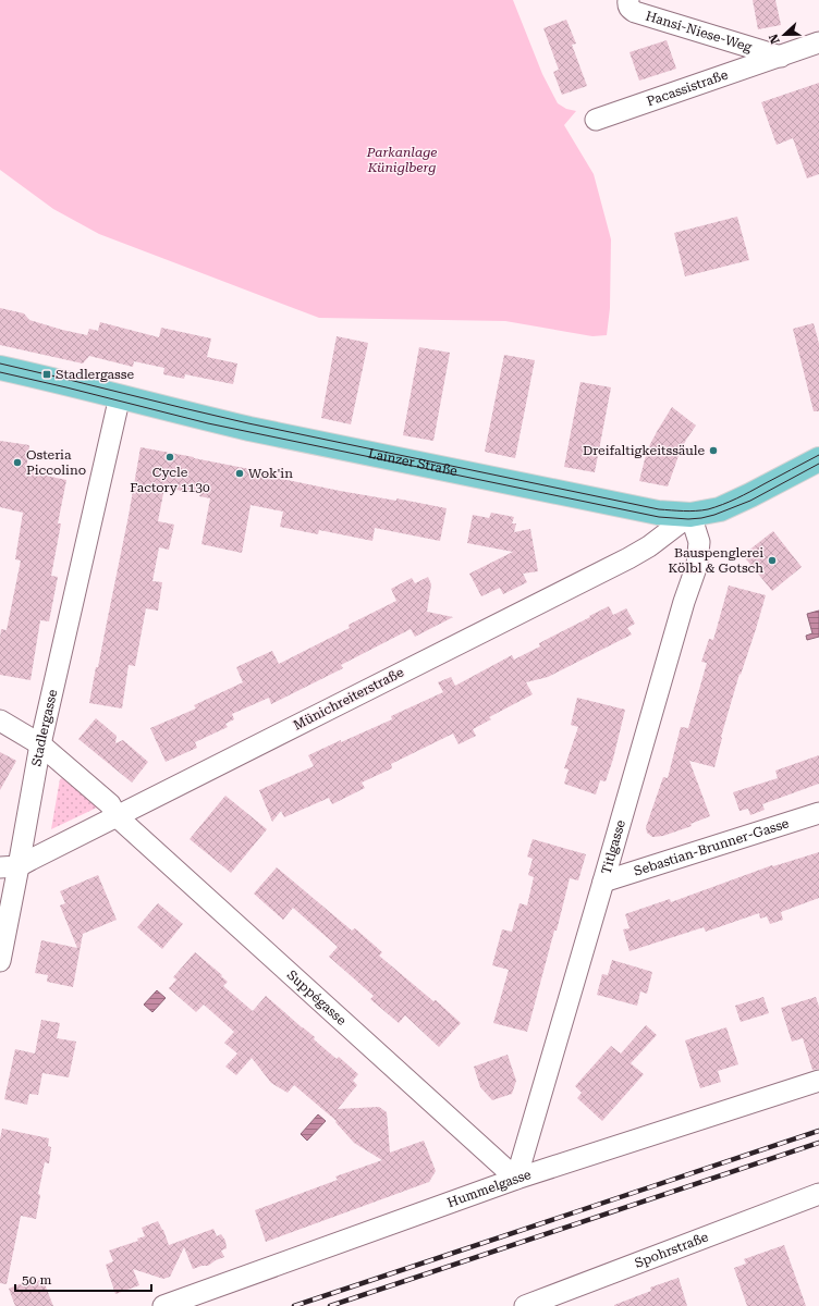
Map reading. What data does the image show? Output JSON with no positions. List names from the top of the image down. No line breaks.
{"streets":{"main road":["Lainzer Straße"],"street":["Hansi-Niese-Weg","Pacassistraße","Münichreiterstraße","Stadlergasse","Titlgasse","Sebastian-Brunner-Gasse","Suppégasse","Hummelgasse","Spohrstraße"]},"crossings":[["Hansi-Niese-Weg","Pacassistraße"],["Lainzer Straße","Münichreiterstraße"],["Lainzer Straße","Stadlergasse"],["Lainzer Straße","Titlgasse"],["Münichreiterstraße","Stadlergasse"],["Münichreiterstraße","Titlgasse"],["Münichreiterstraße","Suppégasse"],["Stadlergasse","Suppégasse"],["Titlgasse","Sebastian-Brunner-Gasse"],["Titlgasse","Suppégasse"],["Titlgasse","Hummelgasse"],["Suppégasse","Hummelgasse"]],"parks":["Parkanlage Küniglberg"],"places":{"transit":["Stadlergasse"],"other":["Dreifaltigkeitssäule","Cycle Factory 1130","Osteria Piccolino","Wok'in","Bauspenglerei Kölbl & Gotsch"]},"scale_bar":"50 m","north":"left"}
